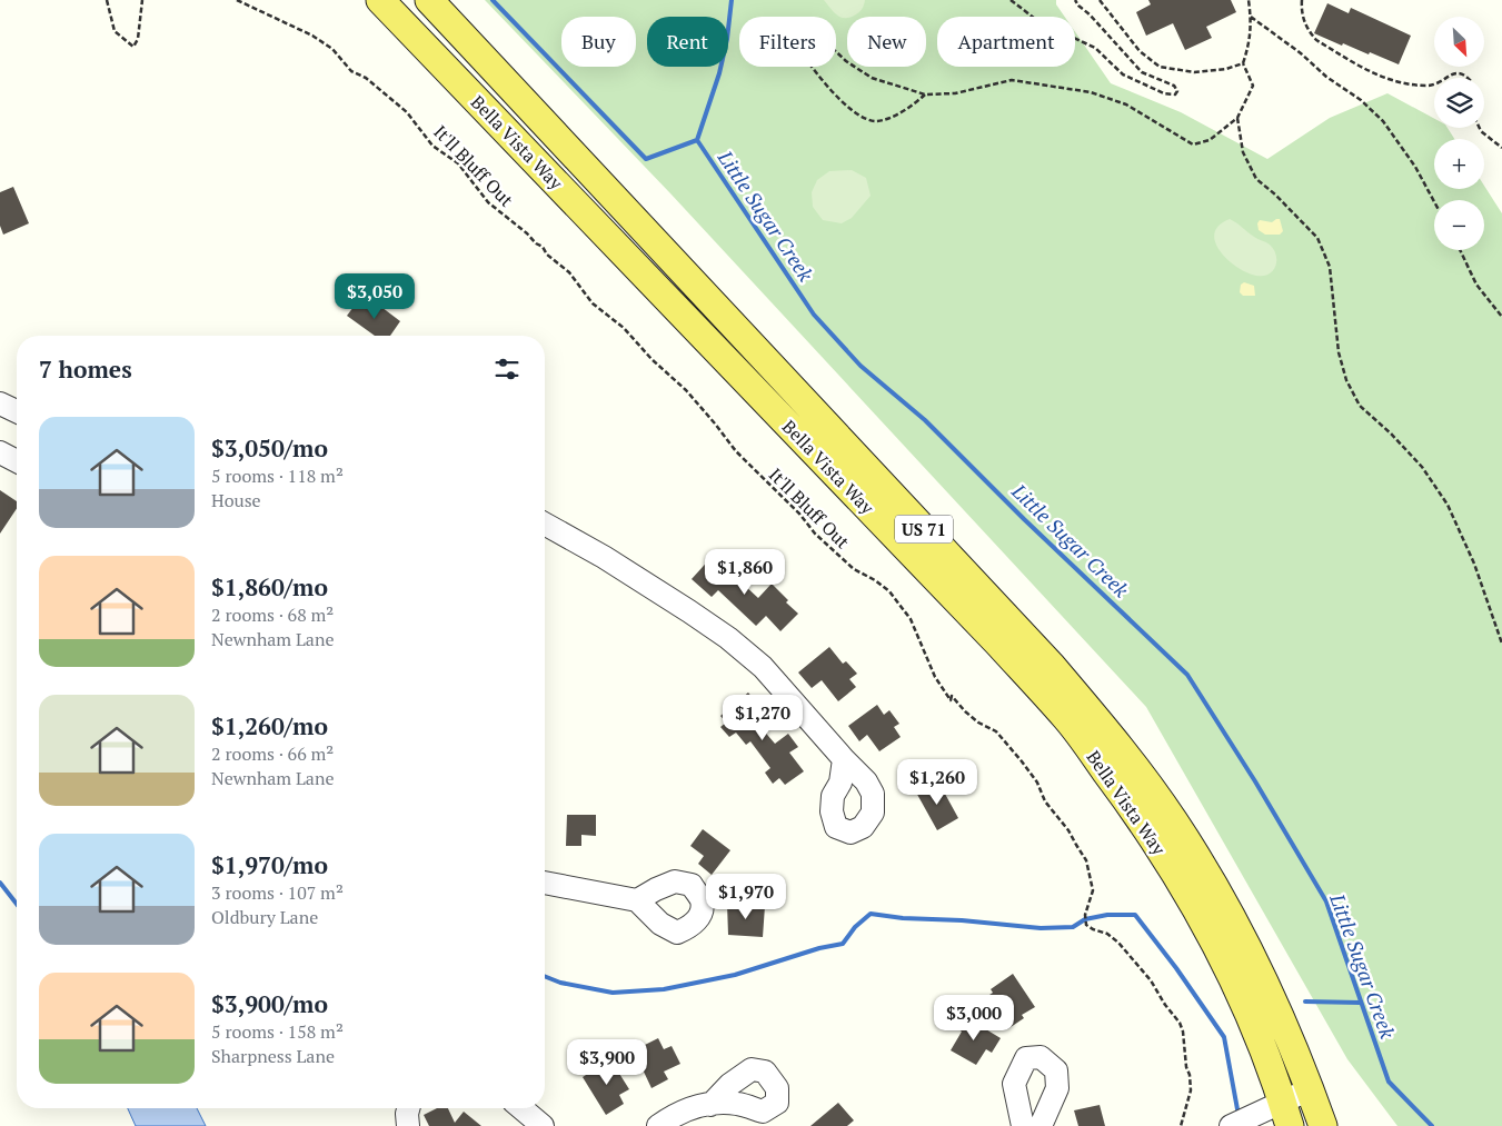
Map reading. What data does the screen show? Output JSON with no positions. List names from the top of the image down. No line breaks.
{"streets":{"main road":["Bella Vista Way","US 71"],"path":["It'll Bluff Out"]},"water":["Little Sugar Creek"],"north":"bottom right","page":{"map_buttons":["+","−"],"chip":["Buy","Rent","Filters","New","Apartment"],"price":["$3,050","$1,860","$1,270","$1,260","$1,970","$3,000","$3,900"],"heading":"7 homes","list":[{"name":"$3,050/mo","note":"5 rooms · 118 m² · House"},{"name":"$1,860/mo","note":"2 rooms · 68 m² · Newnham Lane"},{"name":"$1,260/mo","note":"2 rooms · 66 m² · Newnham Lane"},{"name":"$1,970/mo","note":"3 rooms · 107 m² · Oldbury Lane"},{"name":"$3,900/mo","note":"5 rooms · 158 m² · Sharpness Lane"}]}}
